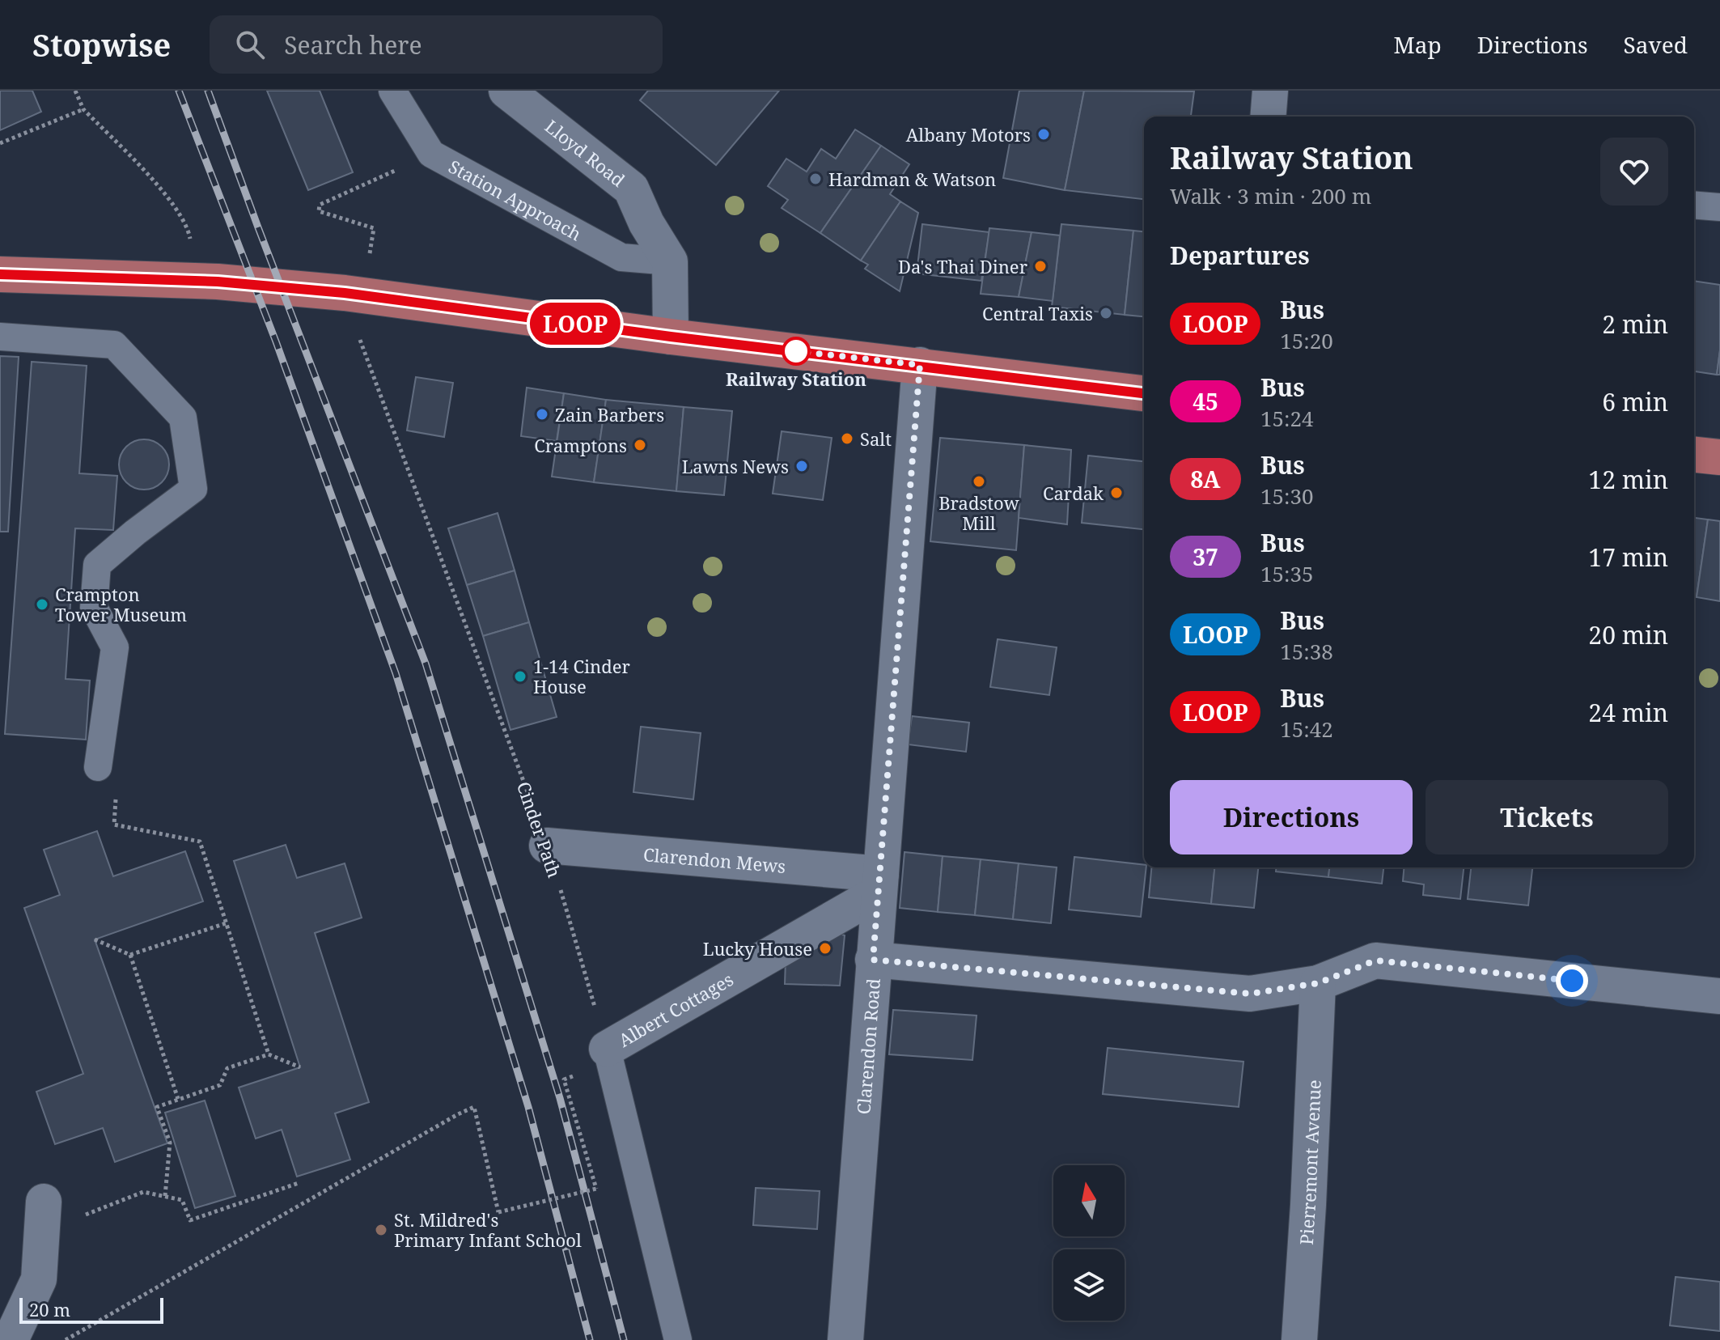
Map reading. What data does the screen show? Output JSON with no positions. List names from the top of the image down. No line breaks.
{"streets":{"street":["Lloyd Road","Clarendon Mews","Albert Cottages","Clarendon Road","Pierremont Avenue"],"lane":["Station Approach"],"path":["Cinder Path"]},"crossings":[["Lloyd Road","Station Approach"],["Cinder Path","Clarendon Mews"],["Cinder Path","Albert Cottages"],["Clarendon Mews","Albert Cottages"],["Clarendon Mews","Clarendon Road"],["Albert Cottages","Clarendon Road"]],"places":["Albany Motors","Hardman & Watson","Da's Thai Diner","Central Taxis","Railway Station","Zain Barbers","Salt","Cramptons","Lawns News","Bradstow Mill","Cardak","Crampton Tower Museum","1-14 Cinder House","Lucky House","St. Mildred's Primary Infant School"],"lines":["bus line LOOP"],"scale_bar":"20 m","north":"top","page":{"header":"Stopwise","search":"Search here","nav":["Map","Directions","Saved"],"on_map":"LOOP","heading":[["Railway Station","Walk · 3 min · 200 m"],"Departures"],"list":[{"mark":"LOOP","name":"Bus","note":"15:20","value":"2 min"},{"mark":"45","name":"Bus","note":"15:24","value":"6 min"},{"mark":"8A","name":"Bus","note":"15:30","value":"12 min"},{"mark":"37","name":"Bus","note":"15:35","value":"17 min"},{"mark":"LOOP","name":"Bus","note":"15:38","value":"20 min"},{"mark":"LOOP","name":"Bus","note":"15:42","value":"24 min"}],"buttons":["Directions","Tickets"],"scale":"20 m"}}
